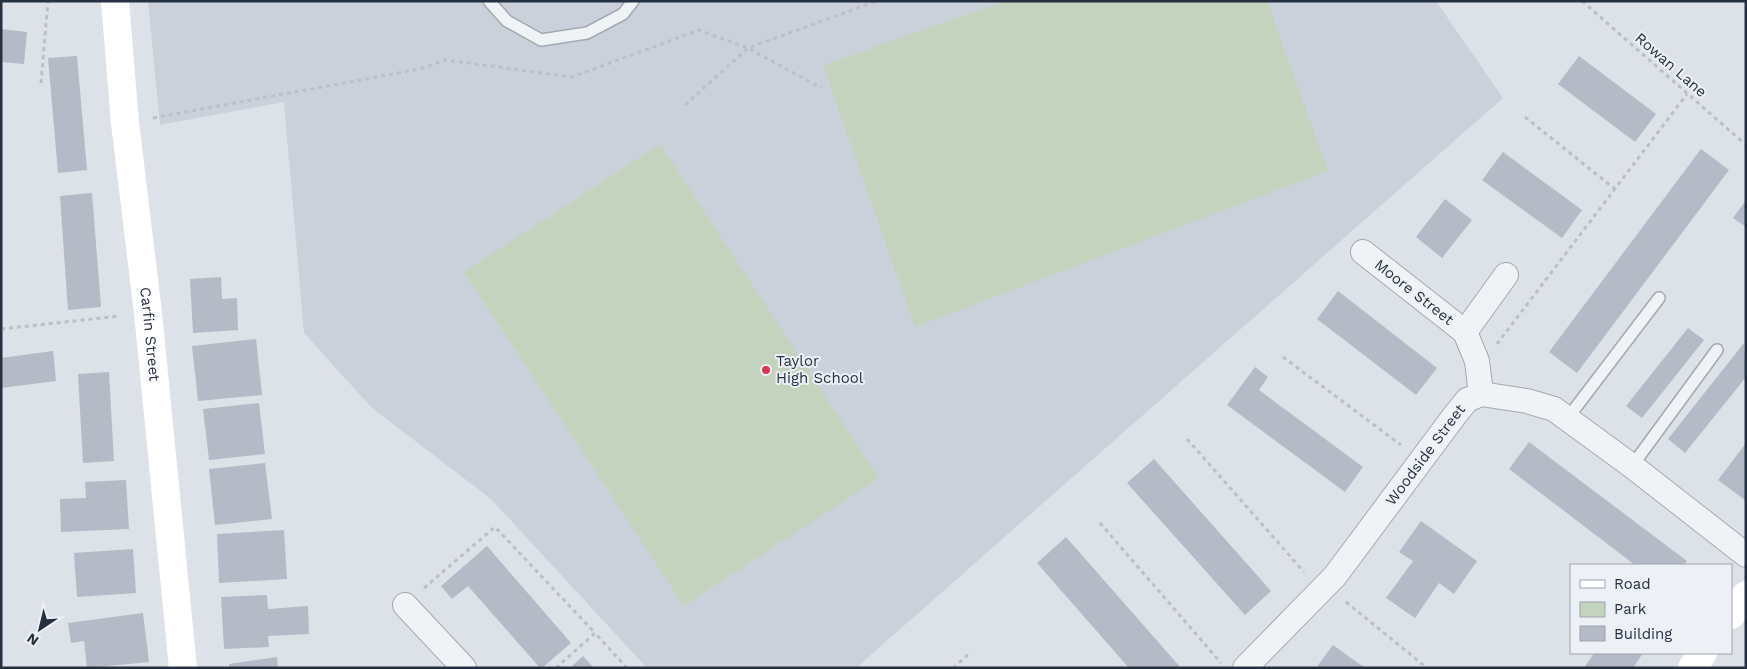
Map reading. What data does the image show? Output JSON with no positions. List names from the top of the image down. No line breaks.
{"streets":{"main road":["Carfin Street"],"street":["Moore Street","Woodside Street"],"path":["Rowan Lane"]},"crossings":[["Moore Street","Woodside Street"]],"places":["Taylor High School"],"legend":["Road","Park","Building"],"north":"bottom left"}
